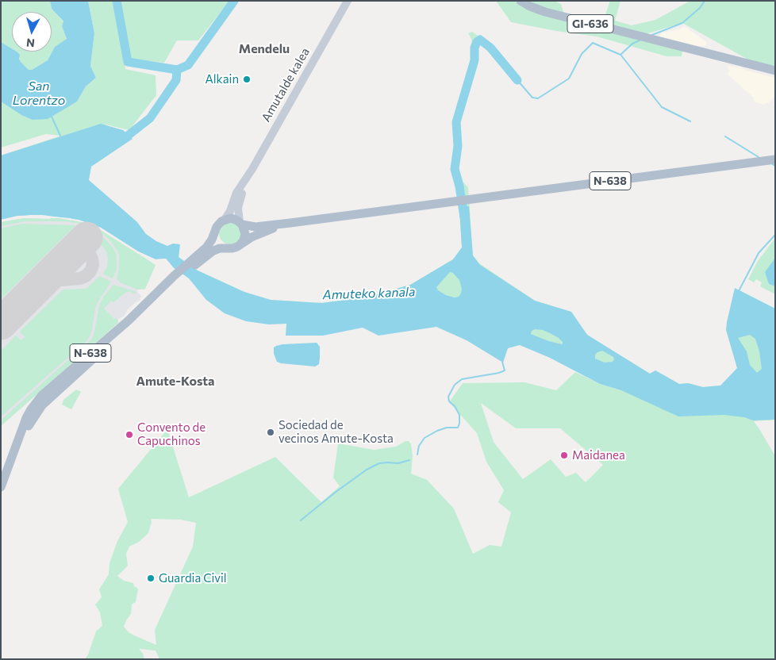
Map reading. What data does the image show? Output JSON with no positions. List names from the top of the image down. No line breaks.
{"streets":{"main road":["GI-636","Amutalde kalea","N-638"]},"crossings":[["Amutalde kalea","N-638"]],"districts":["Mendelu","Amute-Kosta"],"water":["San Lorentzo","Amuteko kanala"],"places":["Alkain","Sociedad de vecinos Amute-Kosta","Convento de Capuchinos","Maidanea","Guardia Civil"],"north":"bottom"}
